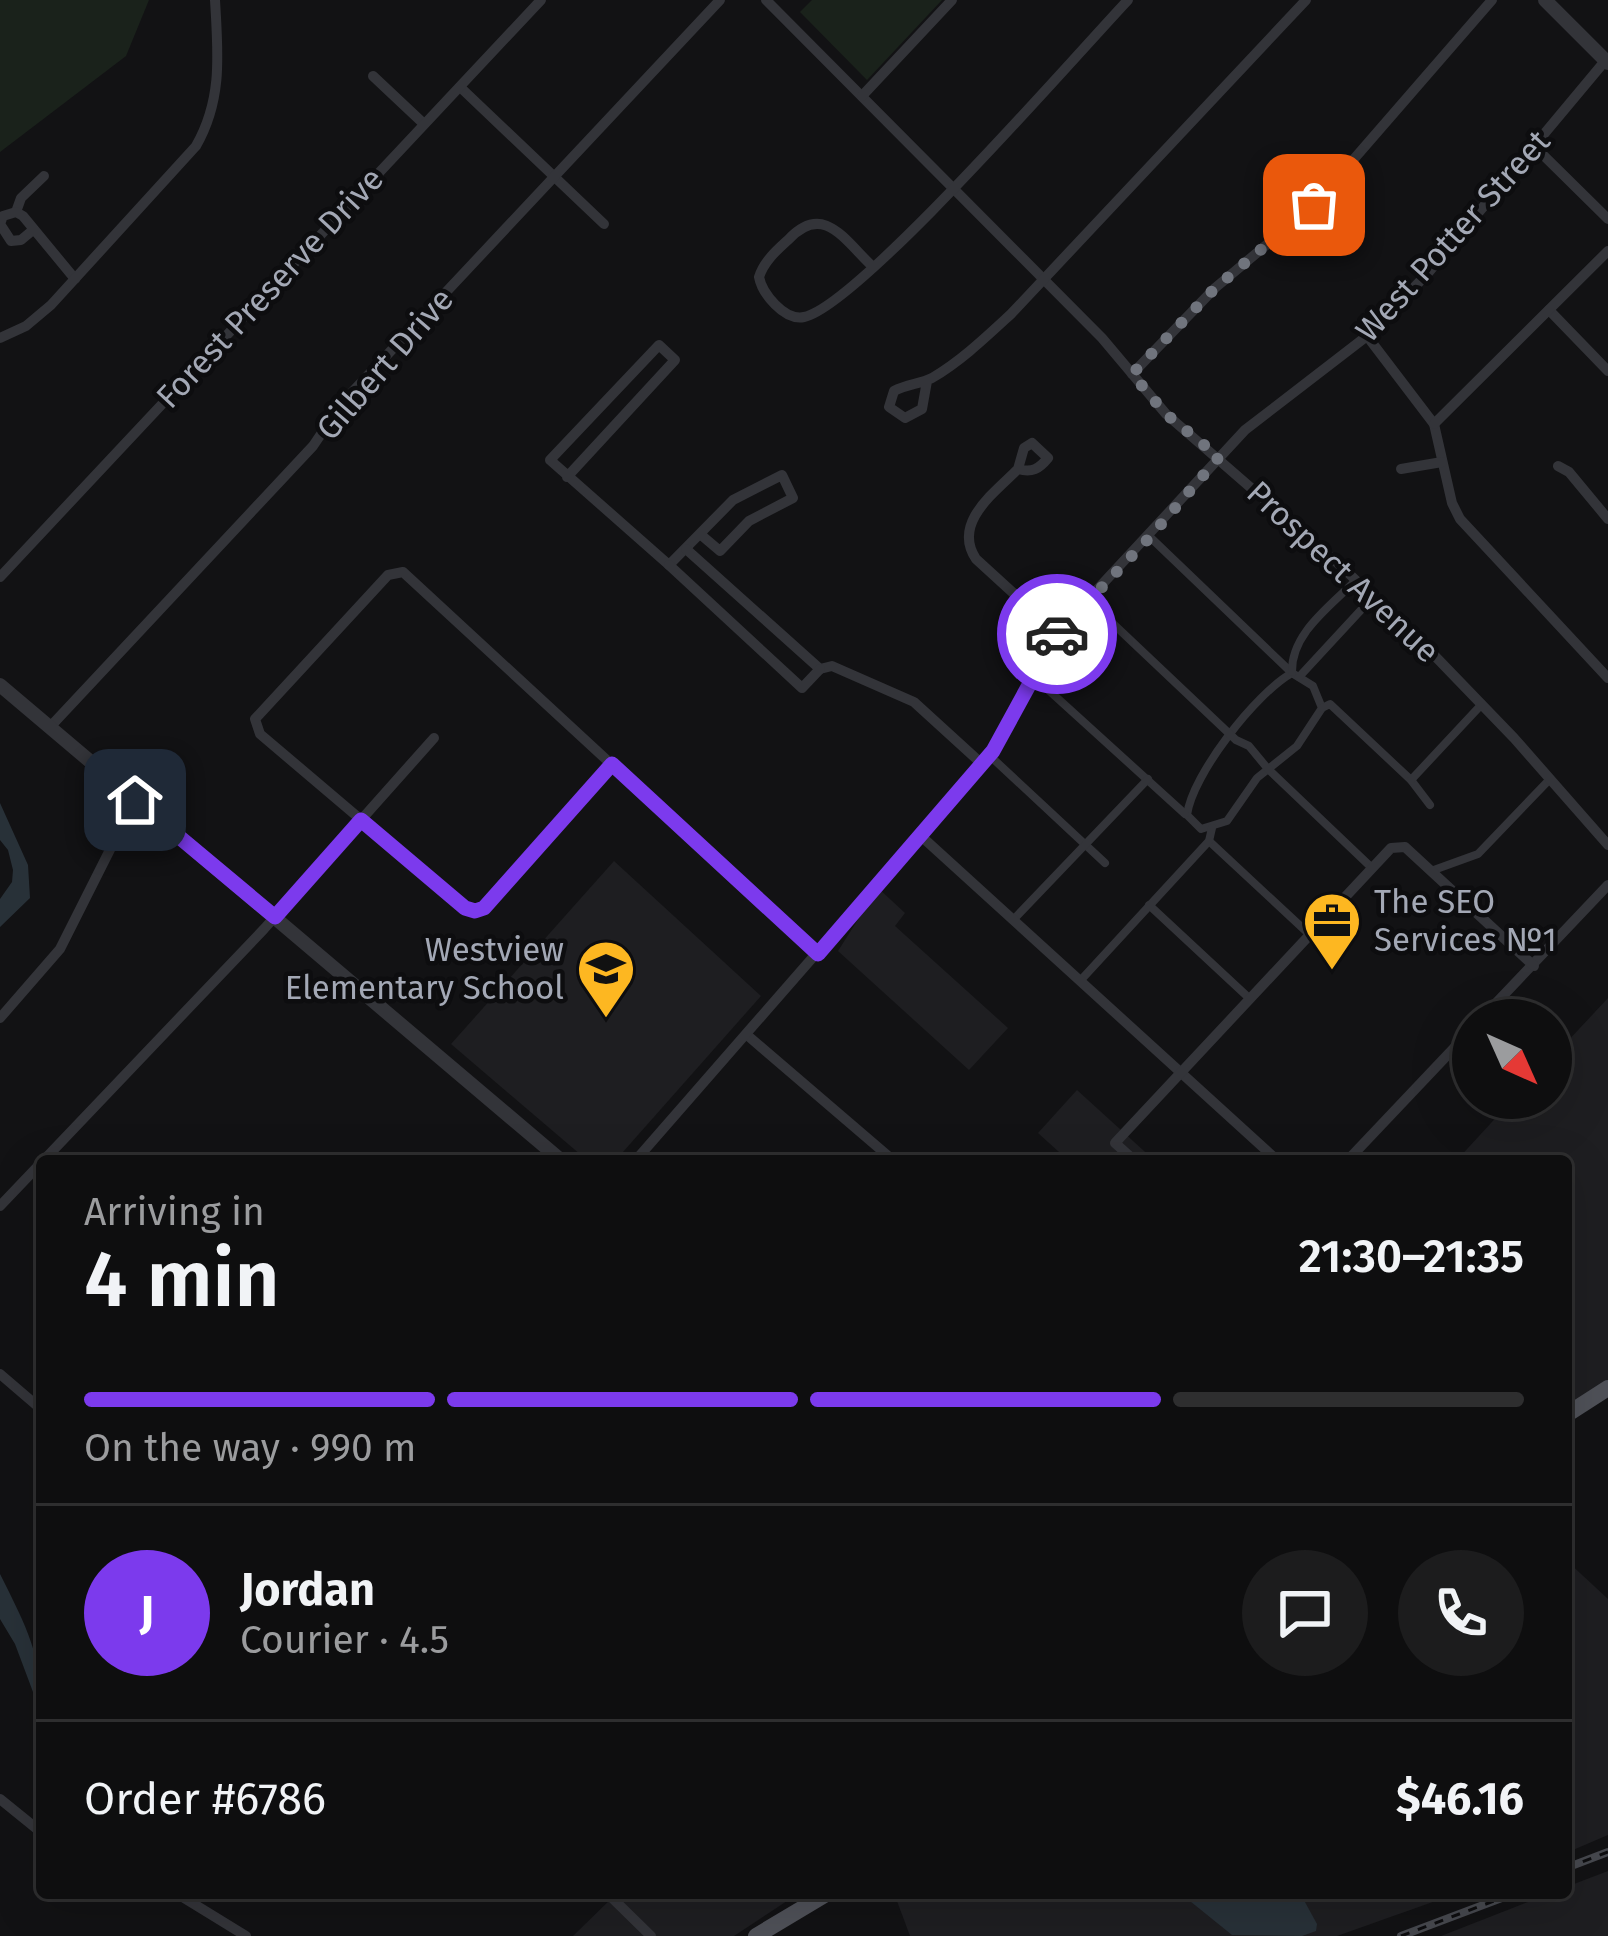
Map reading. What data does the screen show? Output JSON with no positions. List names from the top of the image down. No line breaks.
{"streets":{"street":["West Potter Street","Forest Preserve Drive","Gilbert Drive","Prospect Avenue"]},"crossings":[["West Potter Street","Prospect Avenue"]],"places":{"office":["The SEO Services №1"],"school or university":["Westview Elementary School"]},"north":"bottom right","page":{"heading":["4 min","Arriving in","21:30–21:35"],"panel":["Jordan","Courier · 4.5","Order #6786","$46.16"],"bar":"On the way · 990 m","round":"J"}}
